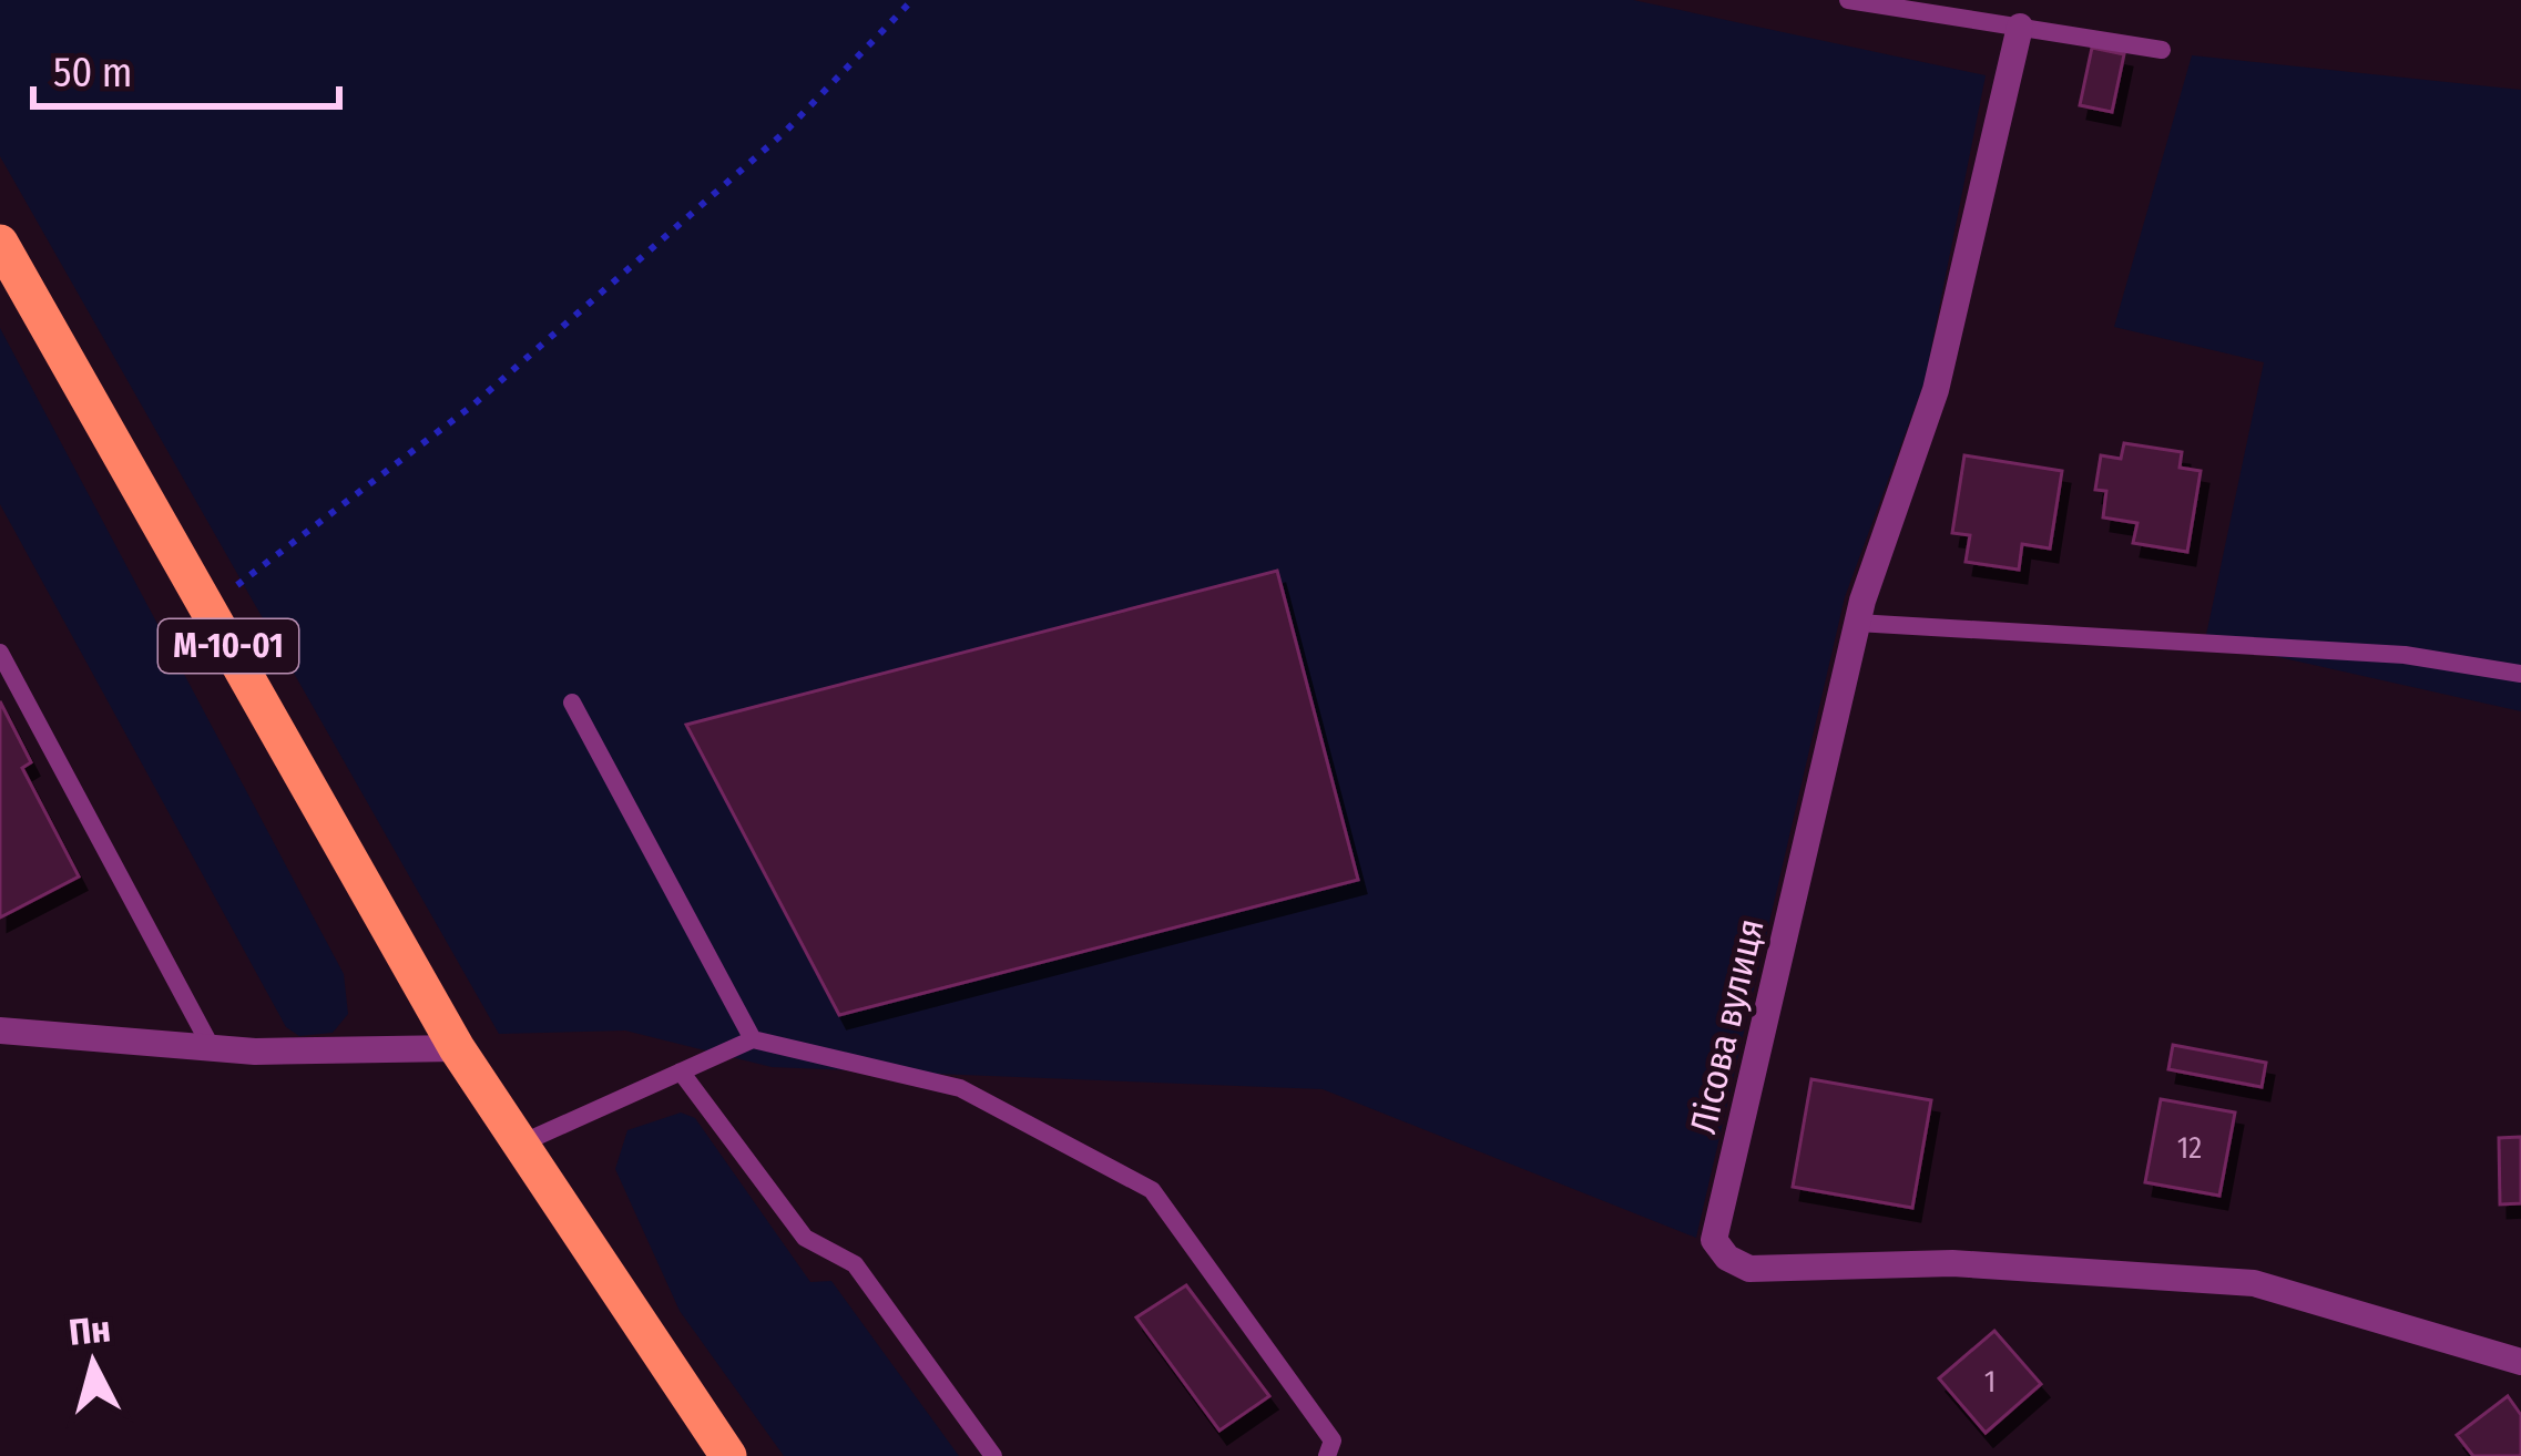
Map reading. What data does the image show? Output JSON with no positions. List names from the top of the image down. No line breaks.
{"streets":{"highway":["М-10-01"],"street":["Лісова вулиця"]},"house_numbers":["12","1"],"scale_bar":"50 m","north":"top"}
